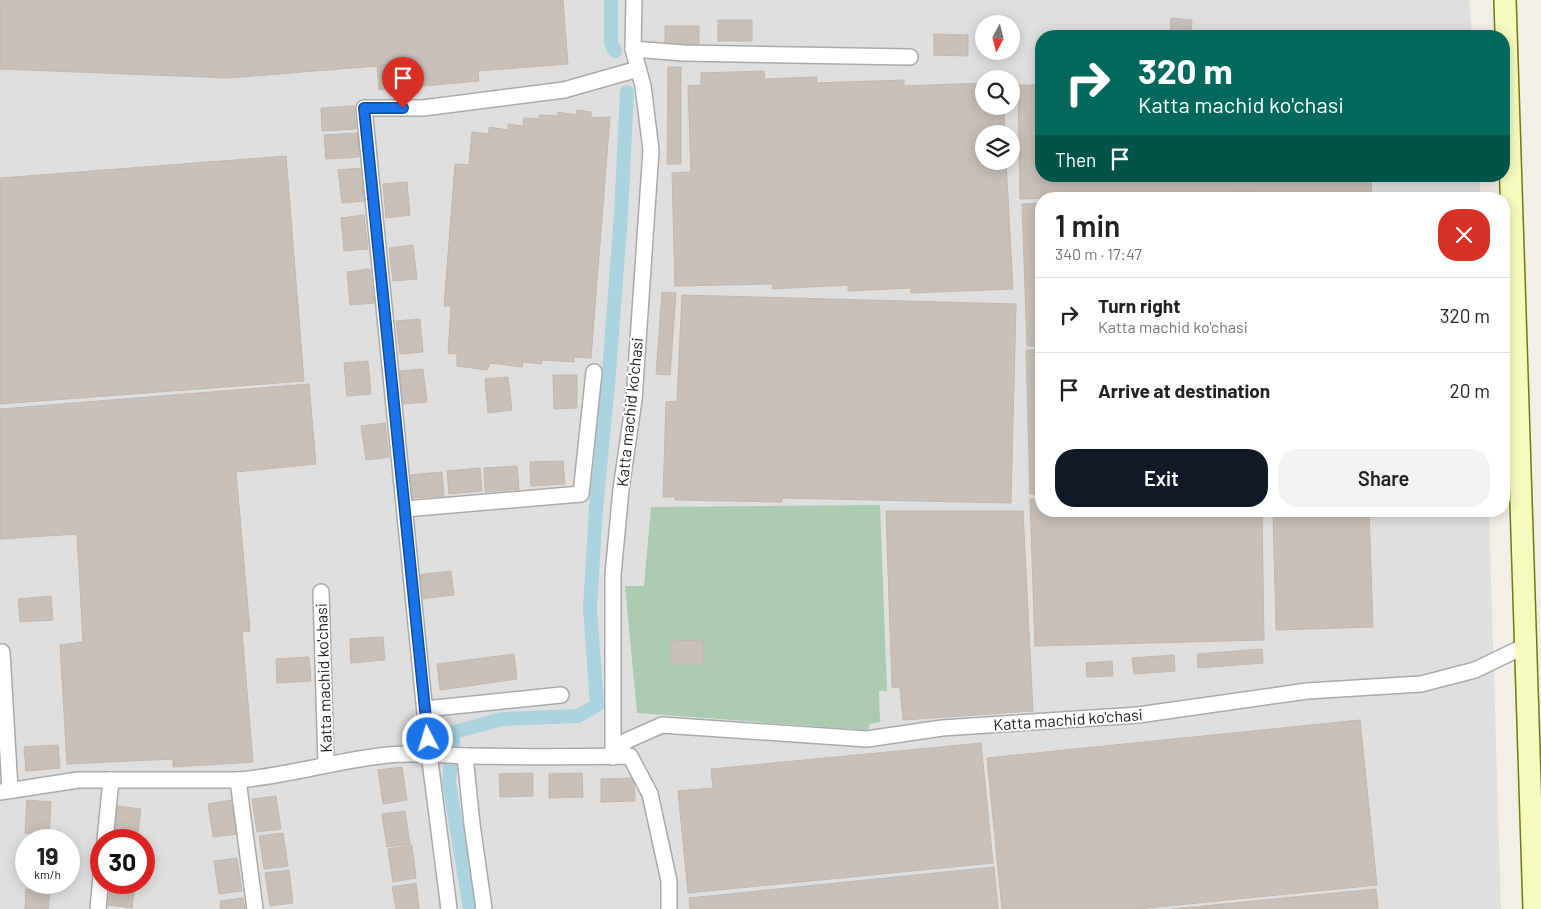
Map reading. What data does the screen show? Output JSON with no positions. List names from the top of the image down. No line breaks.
{"streets":{"street":["Katta machid ko'chasi"]},"north":"bottom","page":{"turn":["320 m","Katta machid ko'chasi"],"then":"Then","heading":["1 min","340 m · 17:47"],"list":[{"name":"Turn right","note":"Katta machid ko'chasi","value":"320 m"},{"name":"Arrive at destination","value":"20 m"}],"buttons":["Exit","Share"],"speed":"19 km/h","limit":"30"}}
